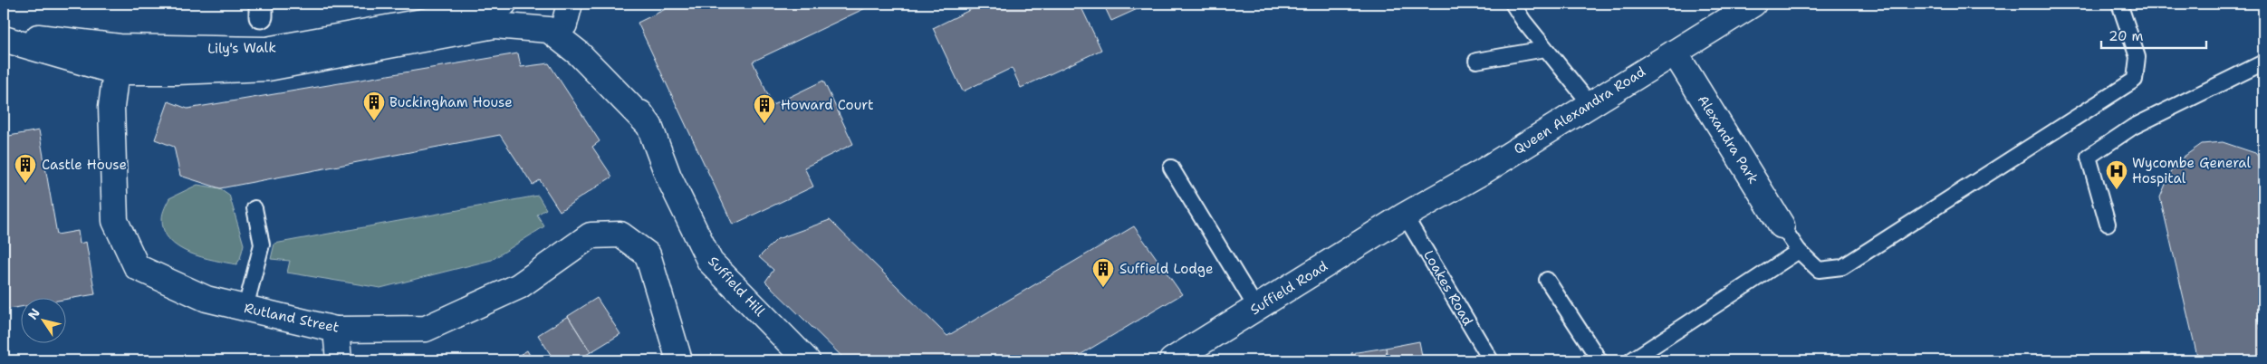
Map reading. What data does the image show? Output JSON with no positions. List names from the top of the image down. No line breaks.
{"streets":{"street":["Lily's Walk","Queen Alexandra Road","Alexandra Park","Suffield Hill","Suffield Road","Rutland Street"],"lane":["Loakes Road"]},"crossings":[["Lily's Walk","Suffield Hill"],["Lily's Walk","Rutland Street"],["Queen Alexandra Road","Alexandra Park"],["Queen Alexandra Road","Suffield Road"],["Queen Alexandra Road","Loakes Road"],["Suffield Road","Loakes Road"]],"places":{"building":["Buckingham House","Howard Court","Castle House","Suffield Lodge"],"hospital":["Wycombe General Hospital"]},"scale_bar":"20 m","north":"top left"}
